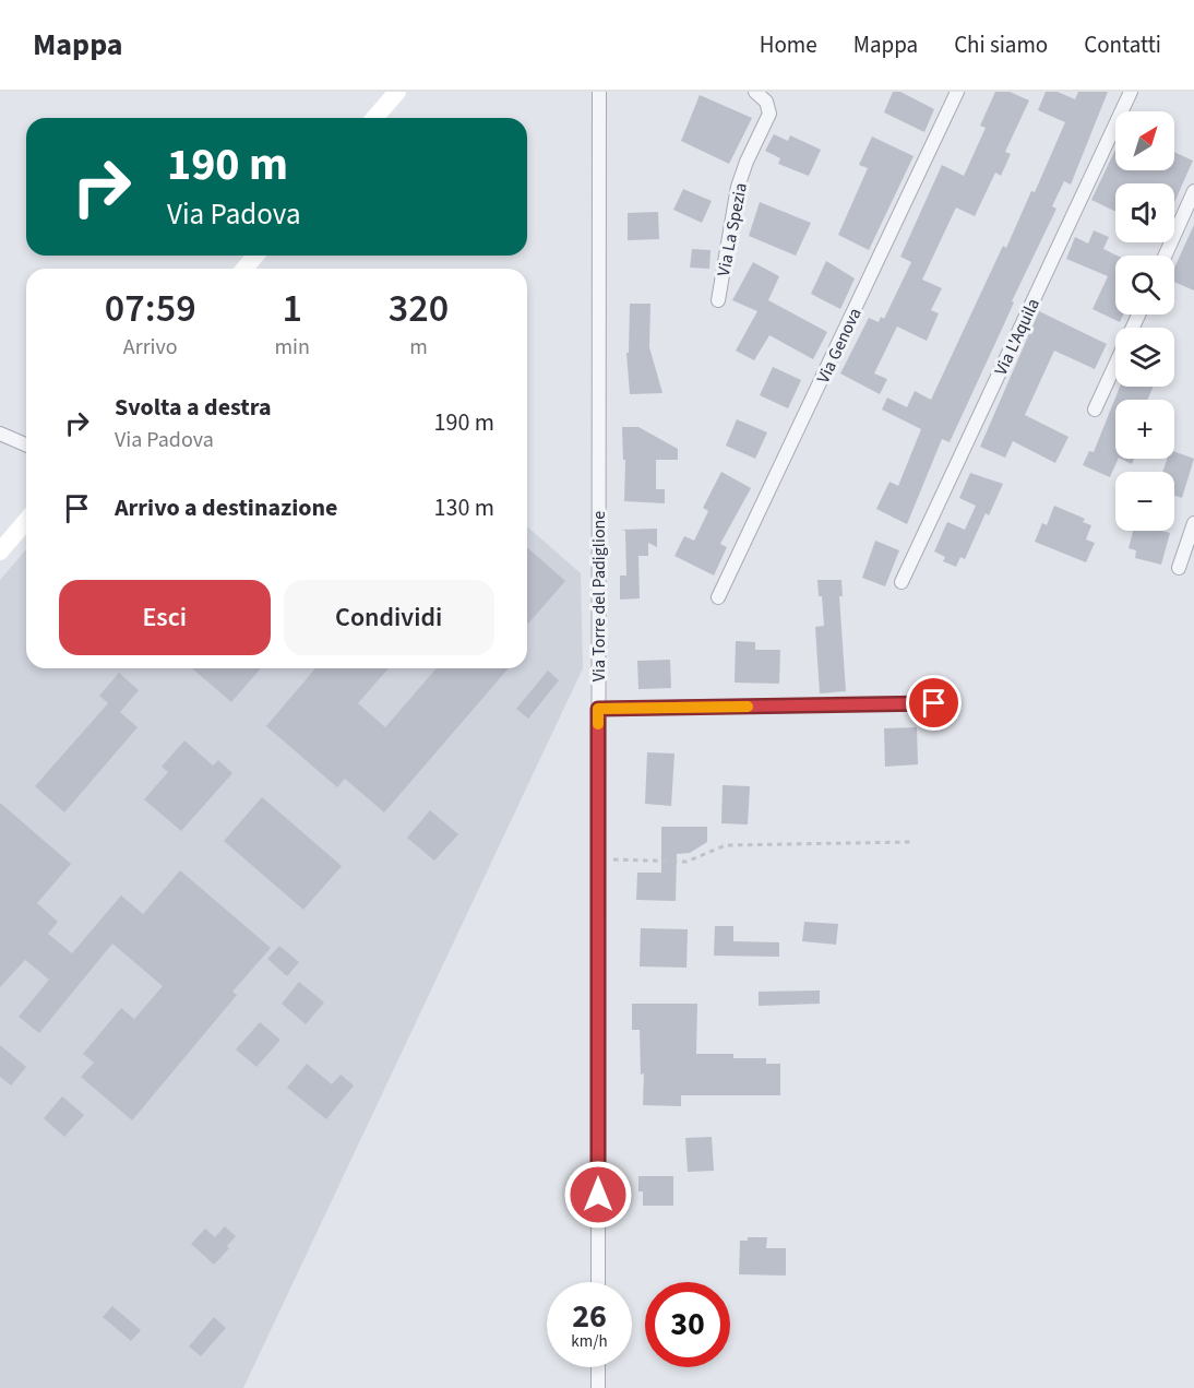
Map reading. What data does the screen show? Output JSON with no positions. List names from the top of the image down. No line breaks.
{"streets":{"street":["Via La Spezia","Via L'Aquila","Via Genova","Via Torre del Padiglione"]},"north":"top right","page":{"header":"Mappa","nav":["Home","Mappa","Chi siamo","Contatti"],"map_buttons":["+","−"],"turn":["190 m","Via Padova"],"eta":["07:59","Arrivo","1","min","320","m"],"list":[{"name":"Svolta a destra","note":"Via Padova","value":"190 m"},{"name":"Arrivo a destinazione","value":"130 m"}],"buttons":["Esci","Condividi"],"speed":"26 km/h","limit":"30"}}
